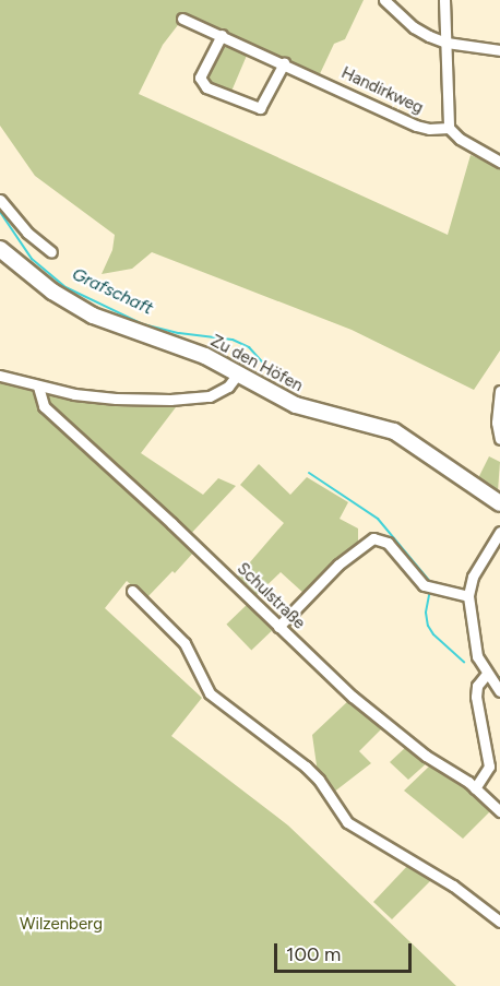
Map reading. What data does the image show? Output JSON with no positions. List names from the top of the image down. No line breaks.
{"streets":{"street":["Handirkweg","Zu den Höfen","Schulstraße"]},"water":["Grafschaft"],"parks":["Wilzenberg"],"scale_bar":"100 m"}
